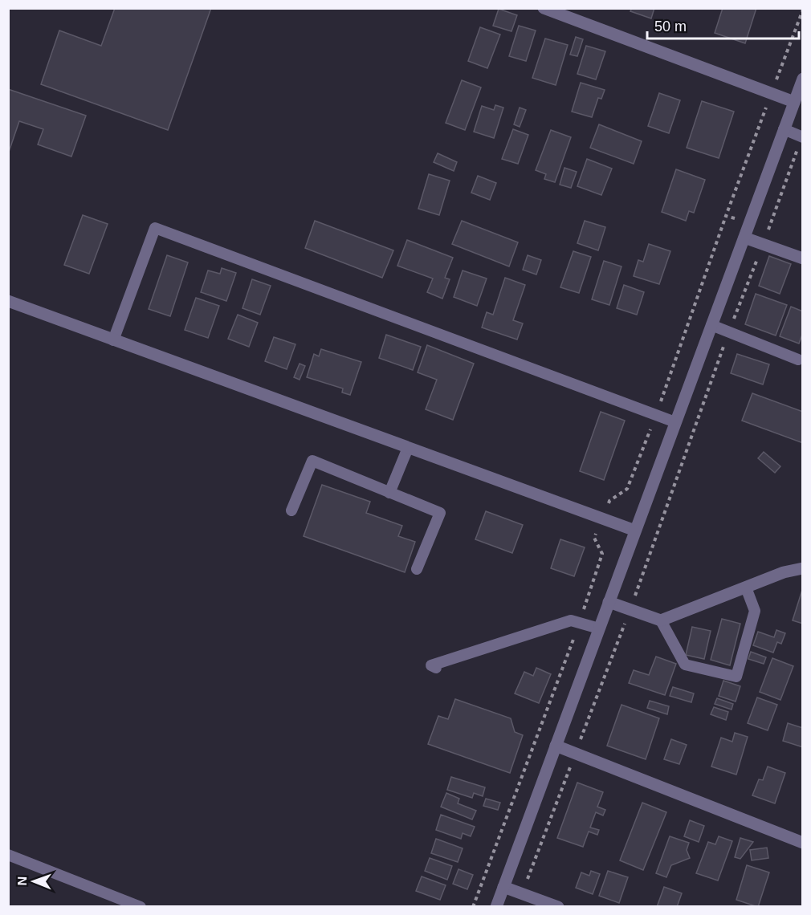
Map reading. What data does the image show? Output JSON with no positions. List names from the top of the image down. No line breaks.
{"scale_bar":"50 m","north":"left"}
